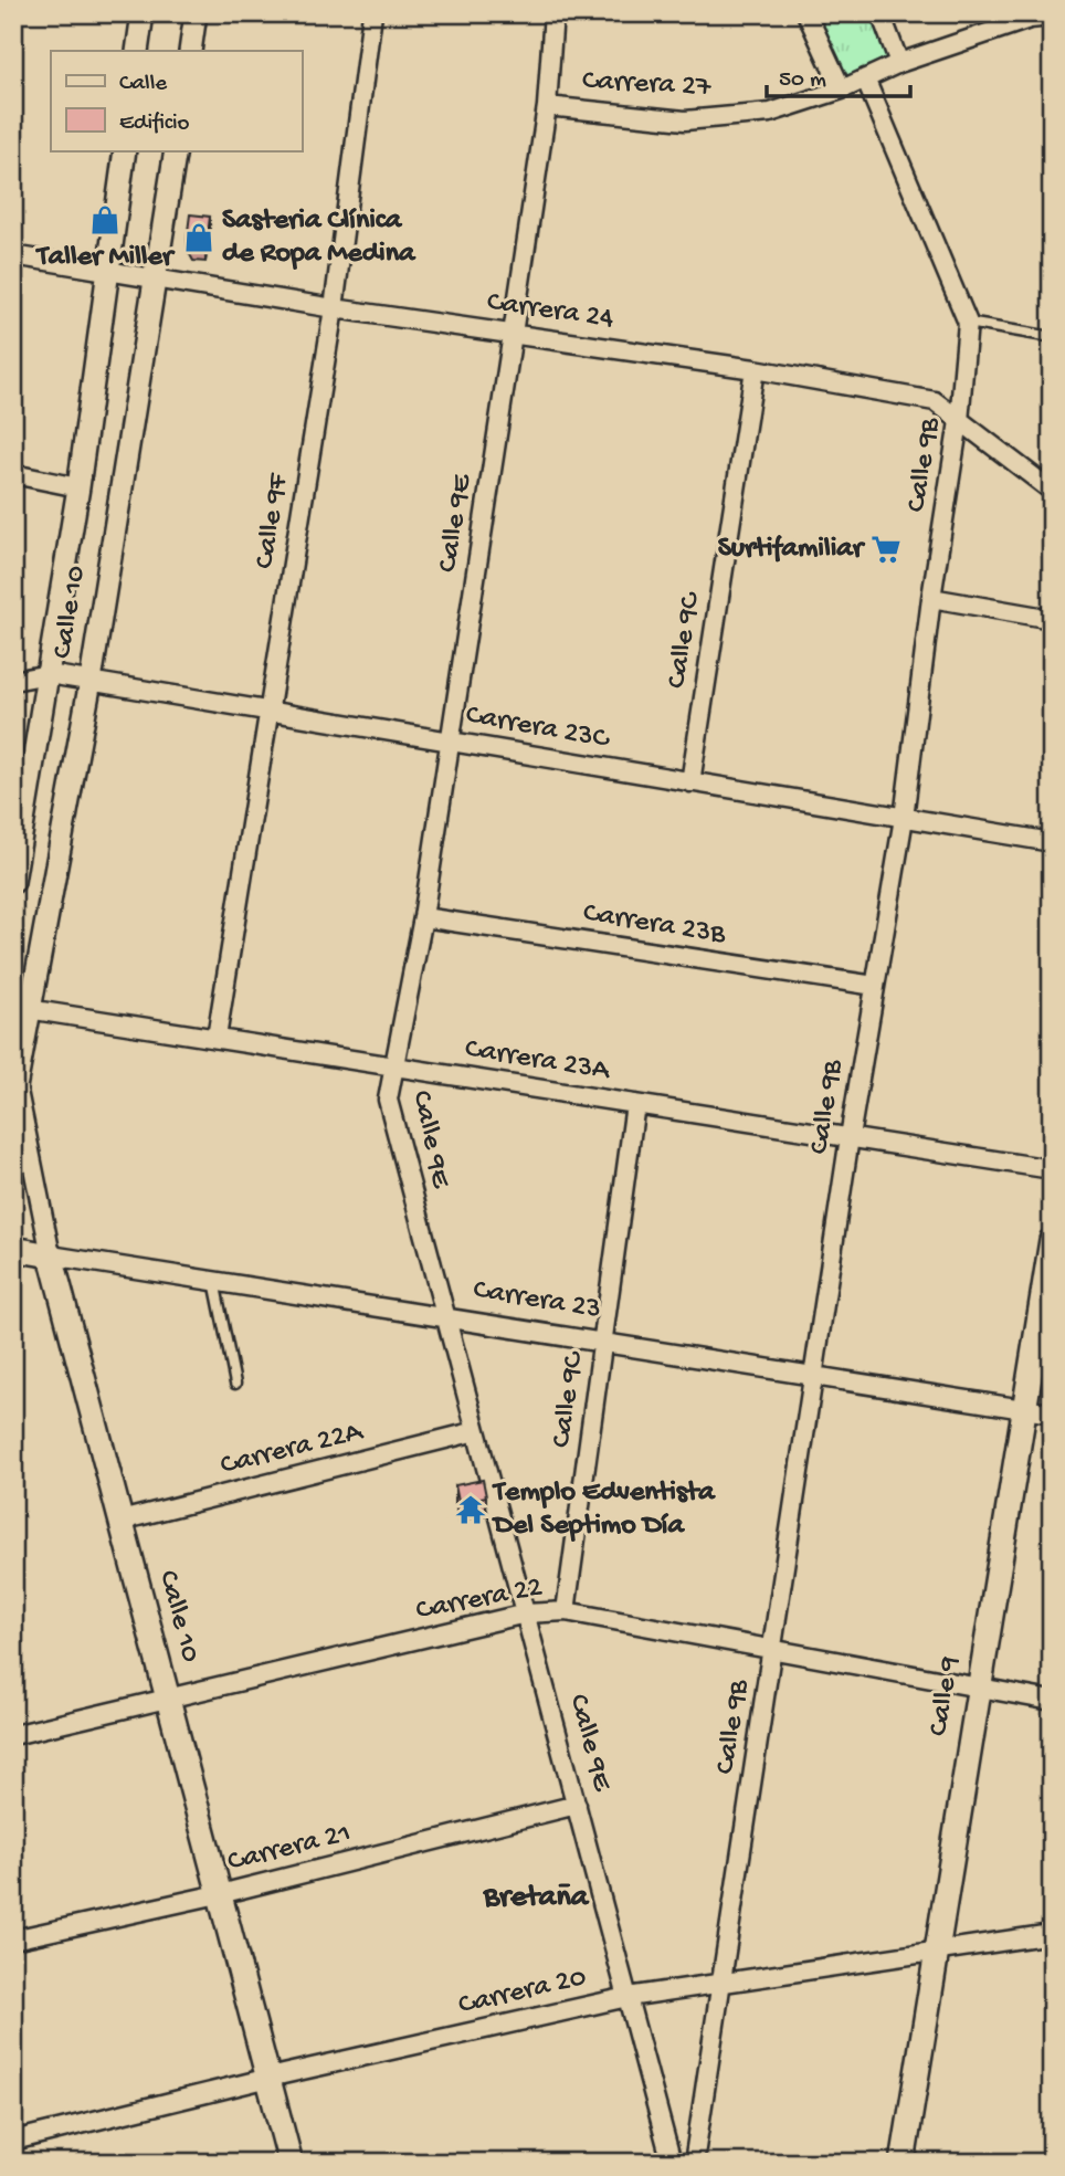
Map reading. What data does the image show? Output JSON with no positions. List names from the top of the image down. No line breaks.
{"streets":{"main road":["Calle 10","Carrera 23","Calle 9"],"street":["Carrera 27","Carrera 24","Calle 9B","Calle 9F","Calle 9E","Calle 9C","Carrera 23C","Carrera 23B","Carrera 23A","Carrera 22A","Carrera 22","Carrera 21","Carrera 20"]},"crossings":[["Carrera 27","Calle 9B"],["Carrera 27","Calle 9E"],["Carrera 24","Calle 9B"],["Carrera 24","Calle 9F"],["Carrera 24","Calle 9E"],["Carrera 24","Calle 10"],["Carrera 24","Calle 9C"],["Calle 9B","Carrera 23C"],["Calle 9B","Carrera 23B"],["Calle 9B","Carrera 23A"],["Calle 9B","Carrera 23"],["Calle 9B","Carrera 22"],["Calle 9B","Carrera 20"],["Calle 9F","Carrera 23C"],["Calle 9F","Carrera 23A"],["Calle 9E","Carrera 23C"],["Calle 9E","Carrera 23B"],["Calle 9E","Carrera 23A"],["Calle 9E","Carrera 23"],["Calle 9E","Carrera 22A"],["Calle 9E","Carrera 22"],["Calle 9E","Carrera 21"],["Calle 9E","Carrera 20"],["Calle 10","Carrera 23C"],["Calle 10","Carrera 23A"],["Calle 10","Carrera 23"],["Calle 10","Carrera 22A"],["Calle 10","Carrera 22"],["Calle 10","Carrera 21"],["Calle 10","Carrera 20"],["Calle 9C","Carrera 23C"],["Calle 9C","Carrera 23A"],["Calle 9C","Carrera 23"],["Calle 9C","Carrera 22"],["Carrera 23","Calle 9"],["Carrera 22","Calle 9"],["Calle 9","Carrera 20"]],"districts":["Bretaña"],"places":{"shop":["Taller Miller","Sasteria Clínica de Ropa Medina"],"supermarket":["Surtifamiliar"],"temple":["Templo Edventista Del Septimo Día"]},"legend":["Calle","Edificio"],"scale_bar":"50 m"}
